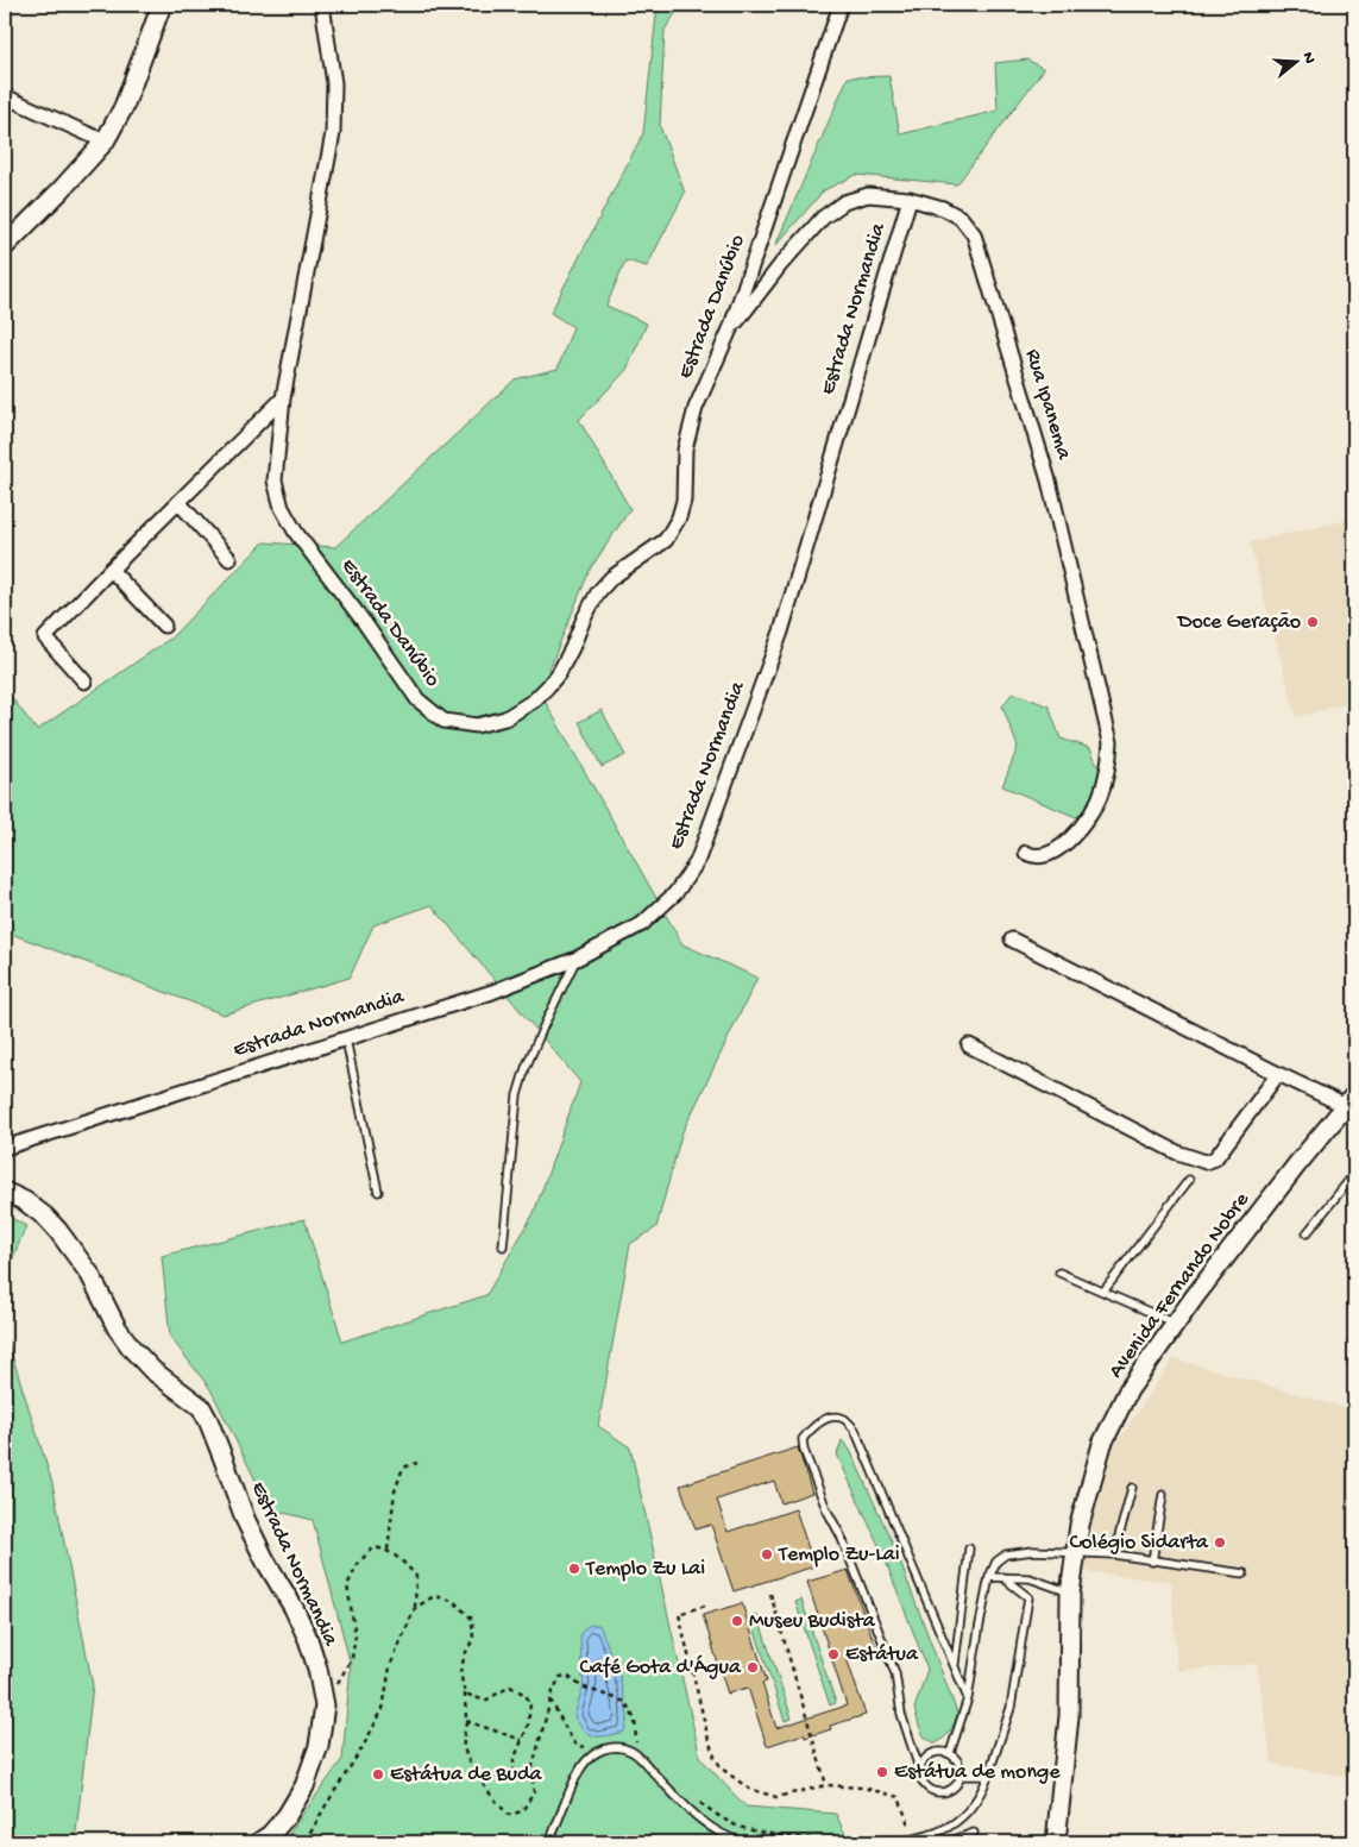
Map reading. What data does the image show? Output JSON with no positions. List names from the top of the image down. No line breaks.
{"streets":{"street":["Estrada Danúbio","Estrada Normandia","Rua Ipanema","Avenida Fernando Nobre"]},"crossings":[["Estrada Danúbio","Rua Ipanema"],["Estrada Normandia","Rua Ipanema"]],"places":["Doce Geração","Colégio Sidarta","Templo Zu-Lai","Templo Zu Lai","Museu Budista","Estátua","Café Gota d'Água","Estátua de monge","Estátua de Buda"],"north":"right"}
